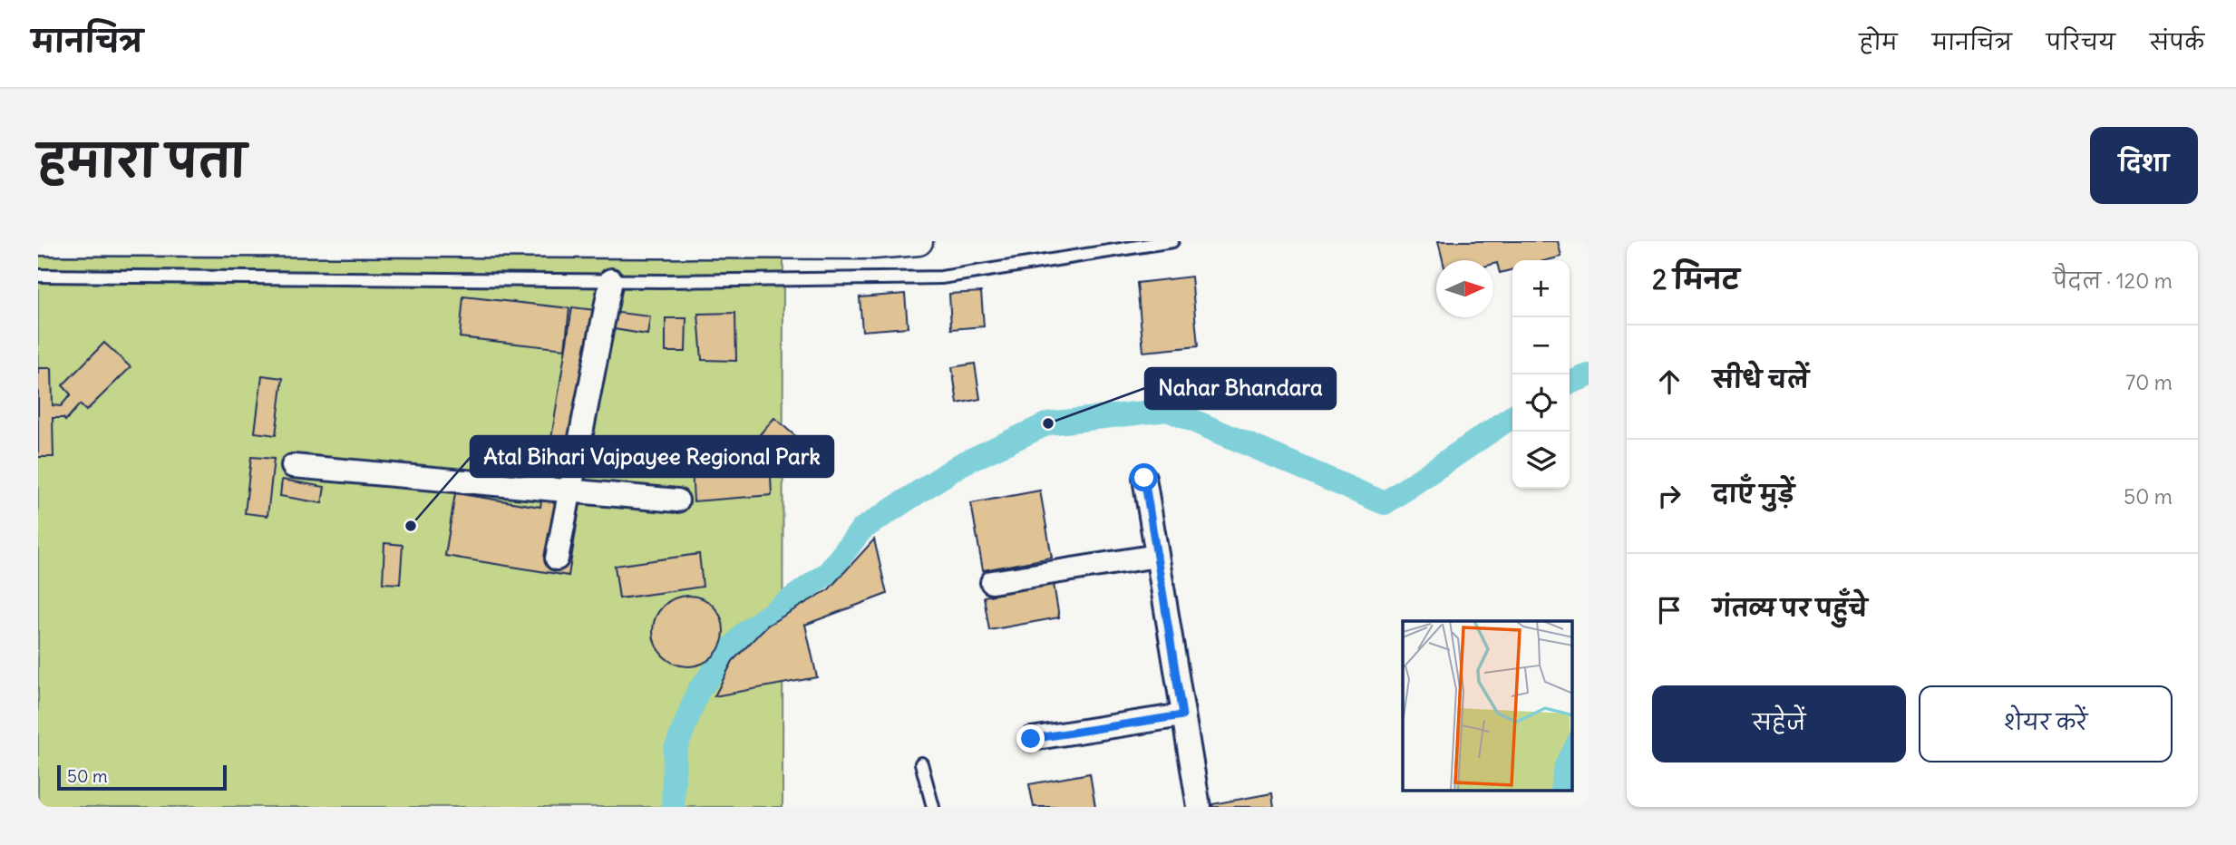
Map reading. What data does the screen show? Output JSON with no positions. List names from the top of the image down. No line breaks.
{"places":["Nahar Bhandara","Atal Bihari Vajpayee Regional Park"],"scale_bar":"50 m","north":"right","page":{"header":"मानचित्र","nav":["होम","मानचित्र","परिचय","संपर्क"],"title":"हमारा पता","buttons":["दिशा",["सहेजें","शेयर करें"]],"heading":["2 मिनट","पैदल · 120 m"],"map_buttons":["+","−"],"list":[["सीधे चलें","70 m"],["दाएँ मुड़ें","50 m"],"गंतव्य पर पहुँचे"],"scale":"50 m"}}
